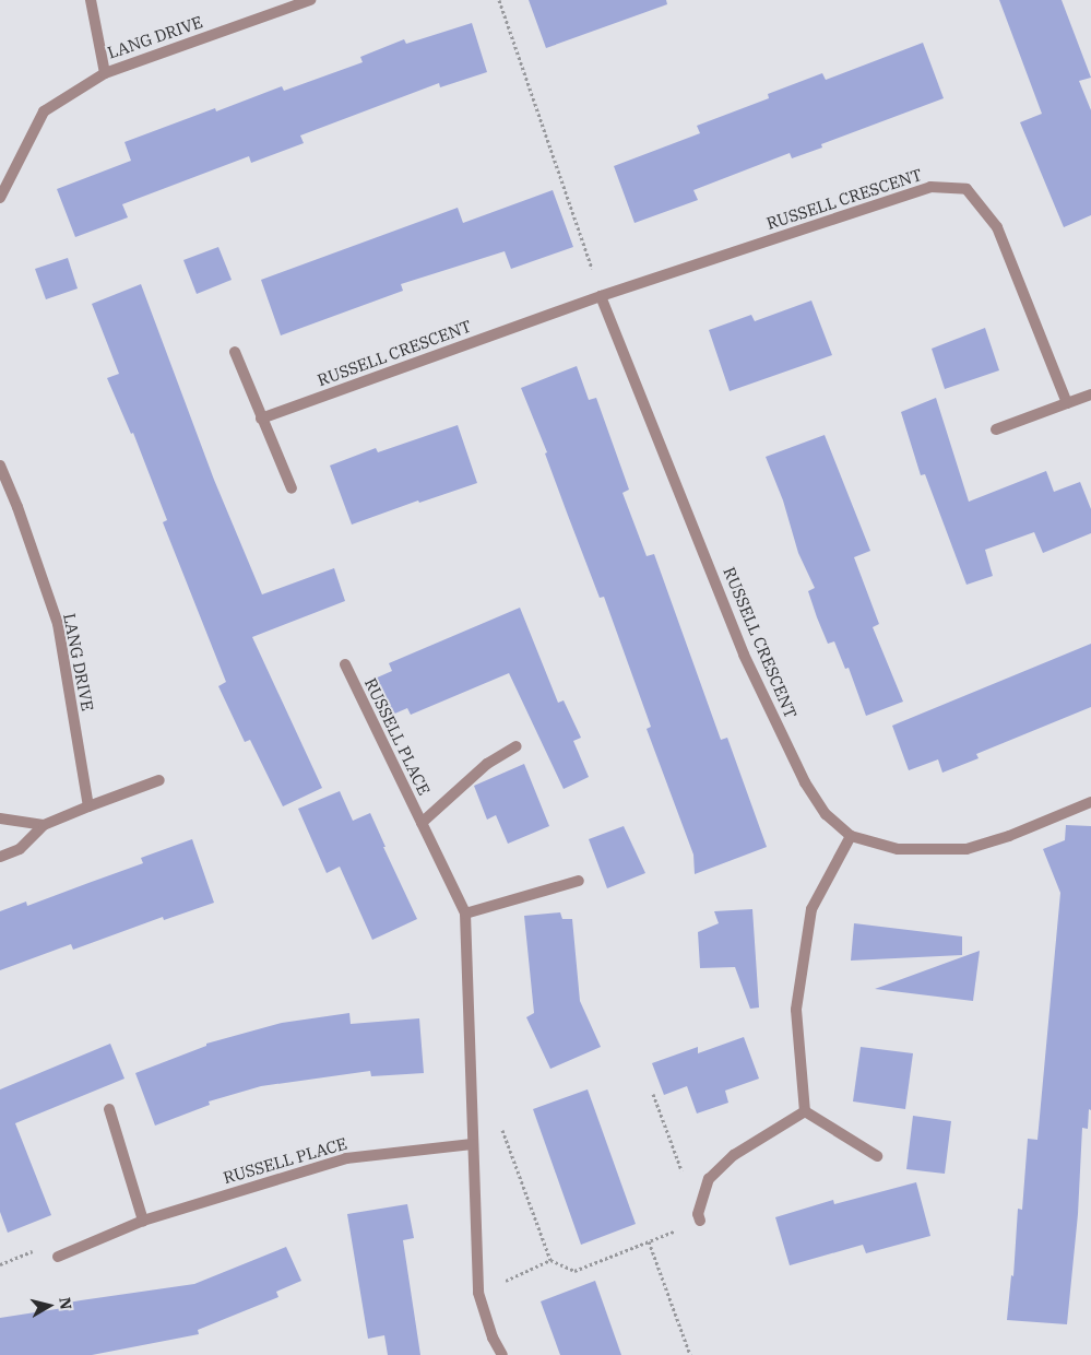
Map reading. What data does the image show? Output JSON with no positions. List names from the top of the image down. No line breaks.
{"streets":{"street":["LANG DRIVE","RUSSELL CRESCENT","RUSSELL PLACE"]},"north":"right"}
